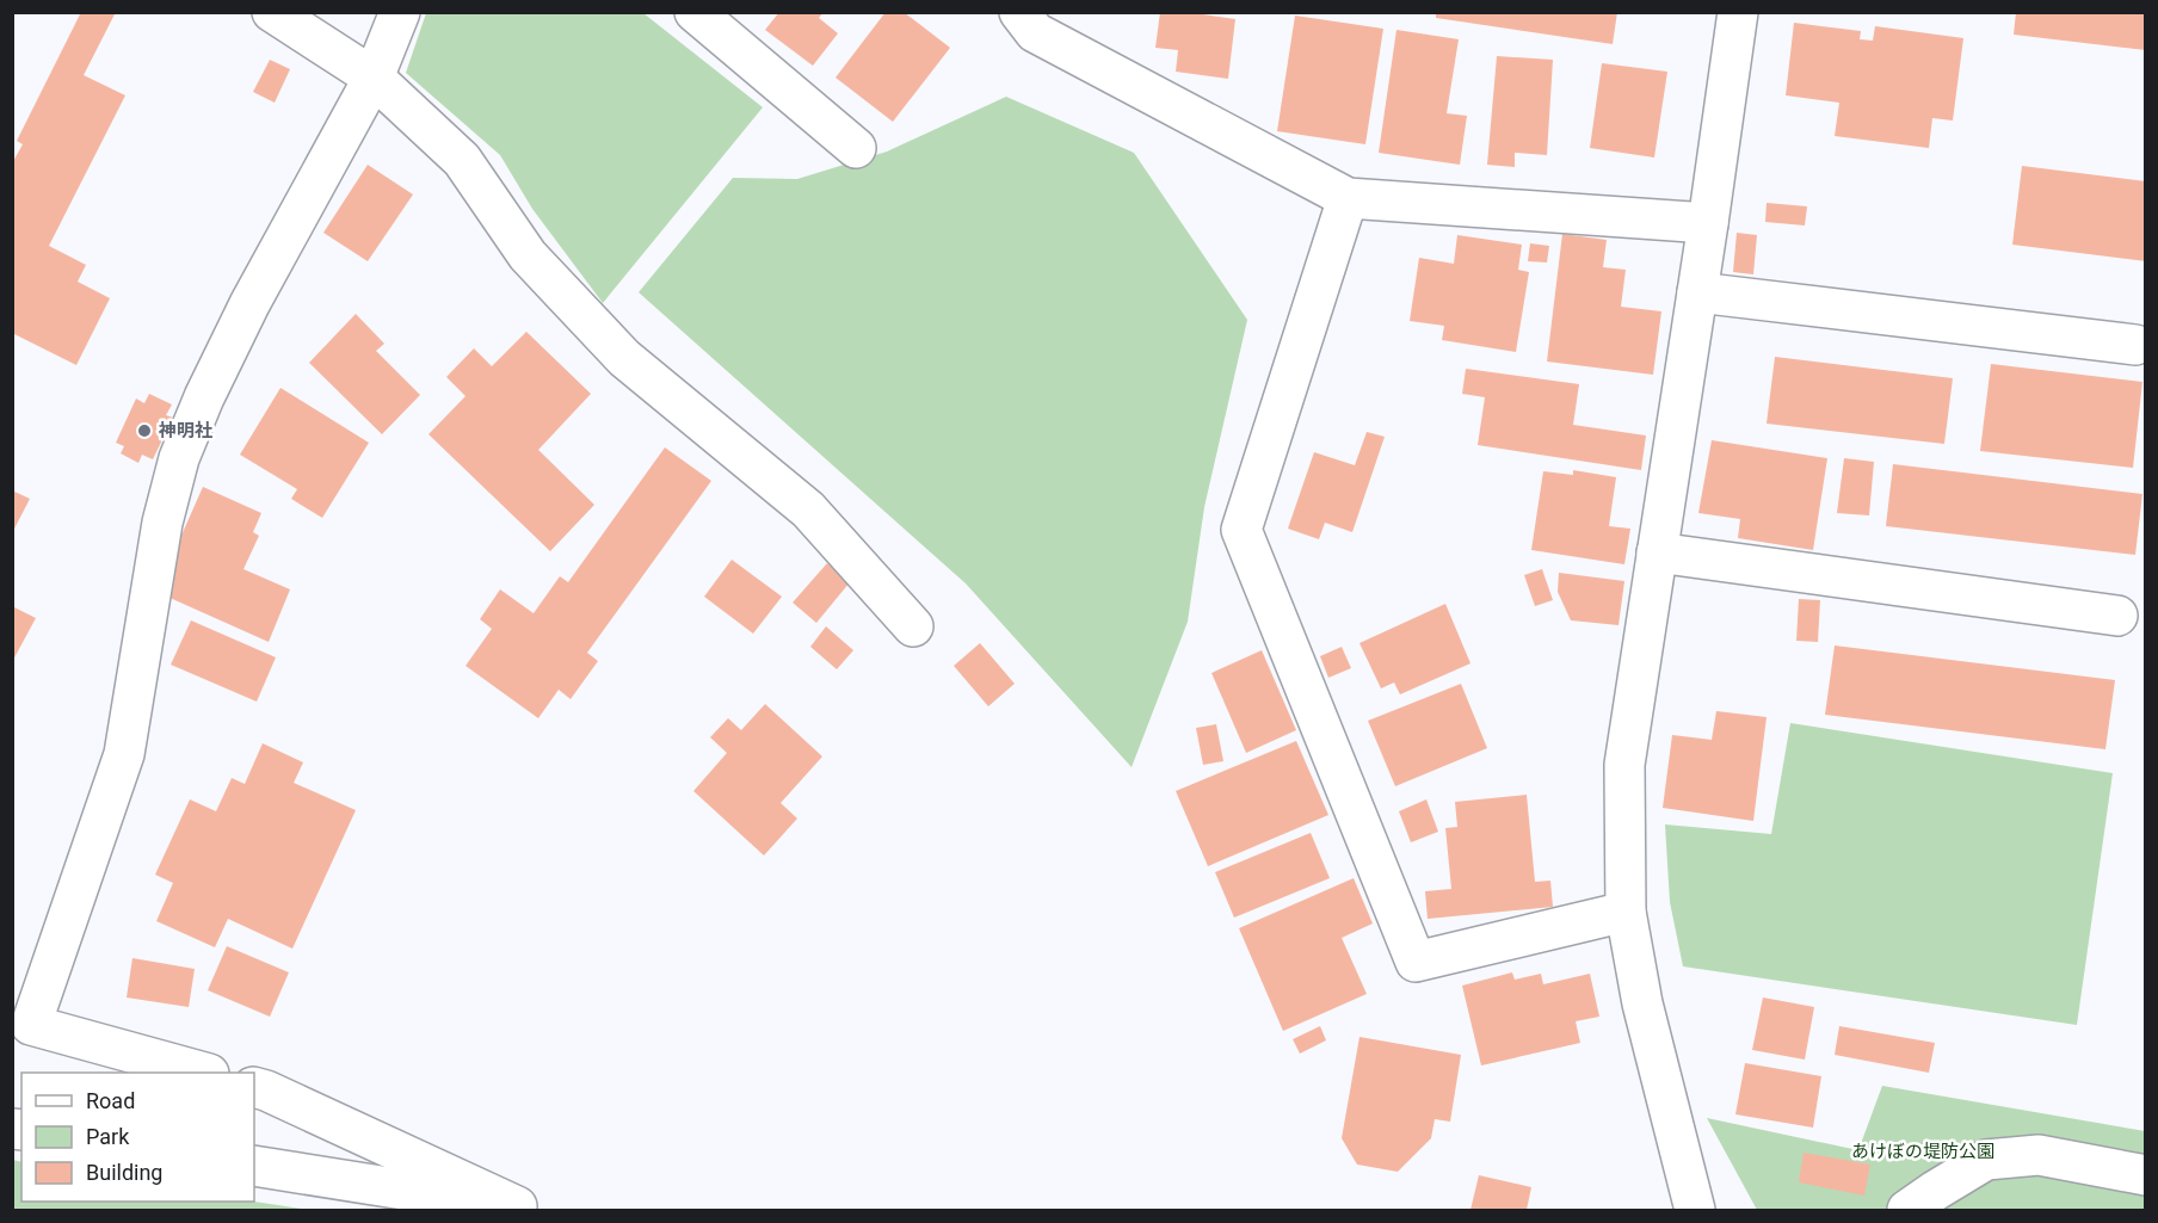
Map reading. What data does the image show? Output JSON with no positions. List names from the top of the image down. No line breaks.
{"parks":["あけぼの堤防公園"],"places":["神明社"],"legend":["Road","Park","Building"]}
